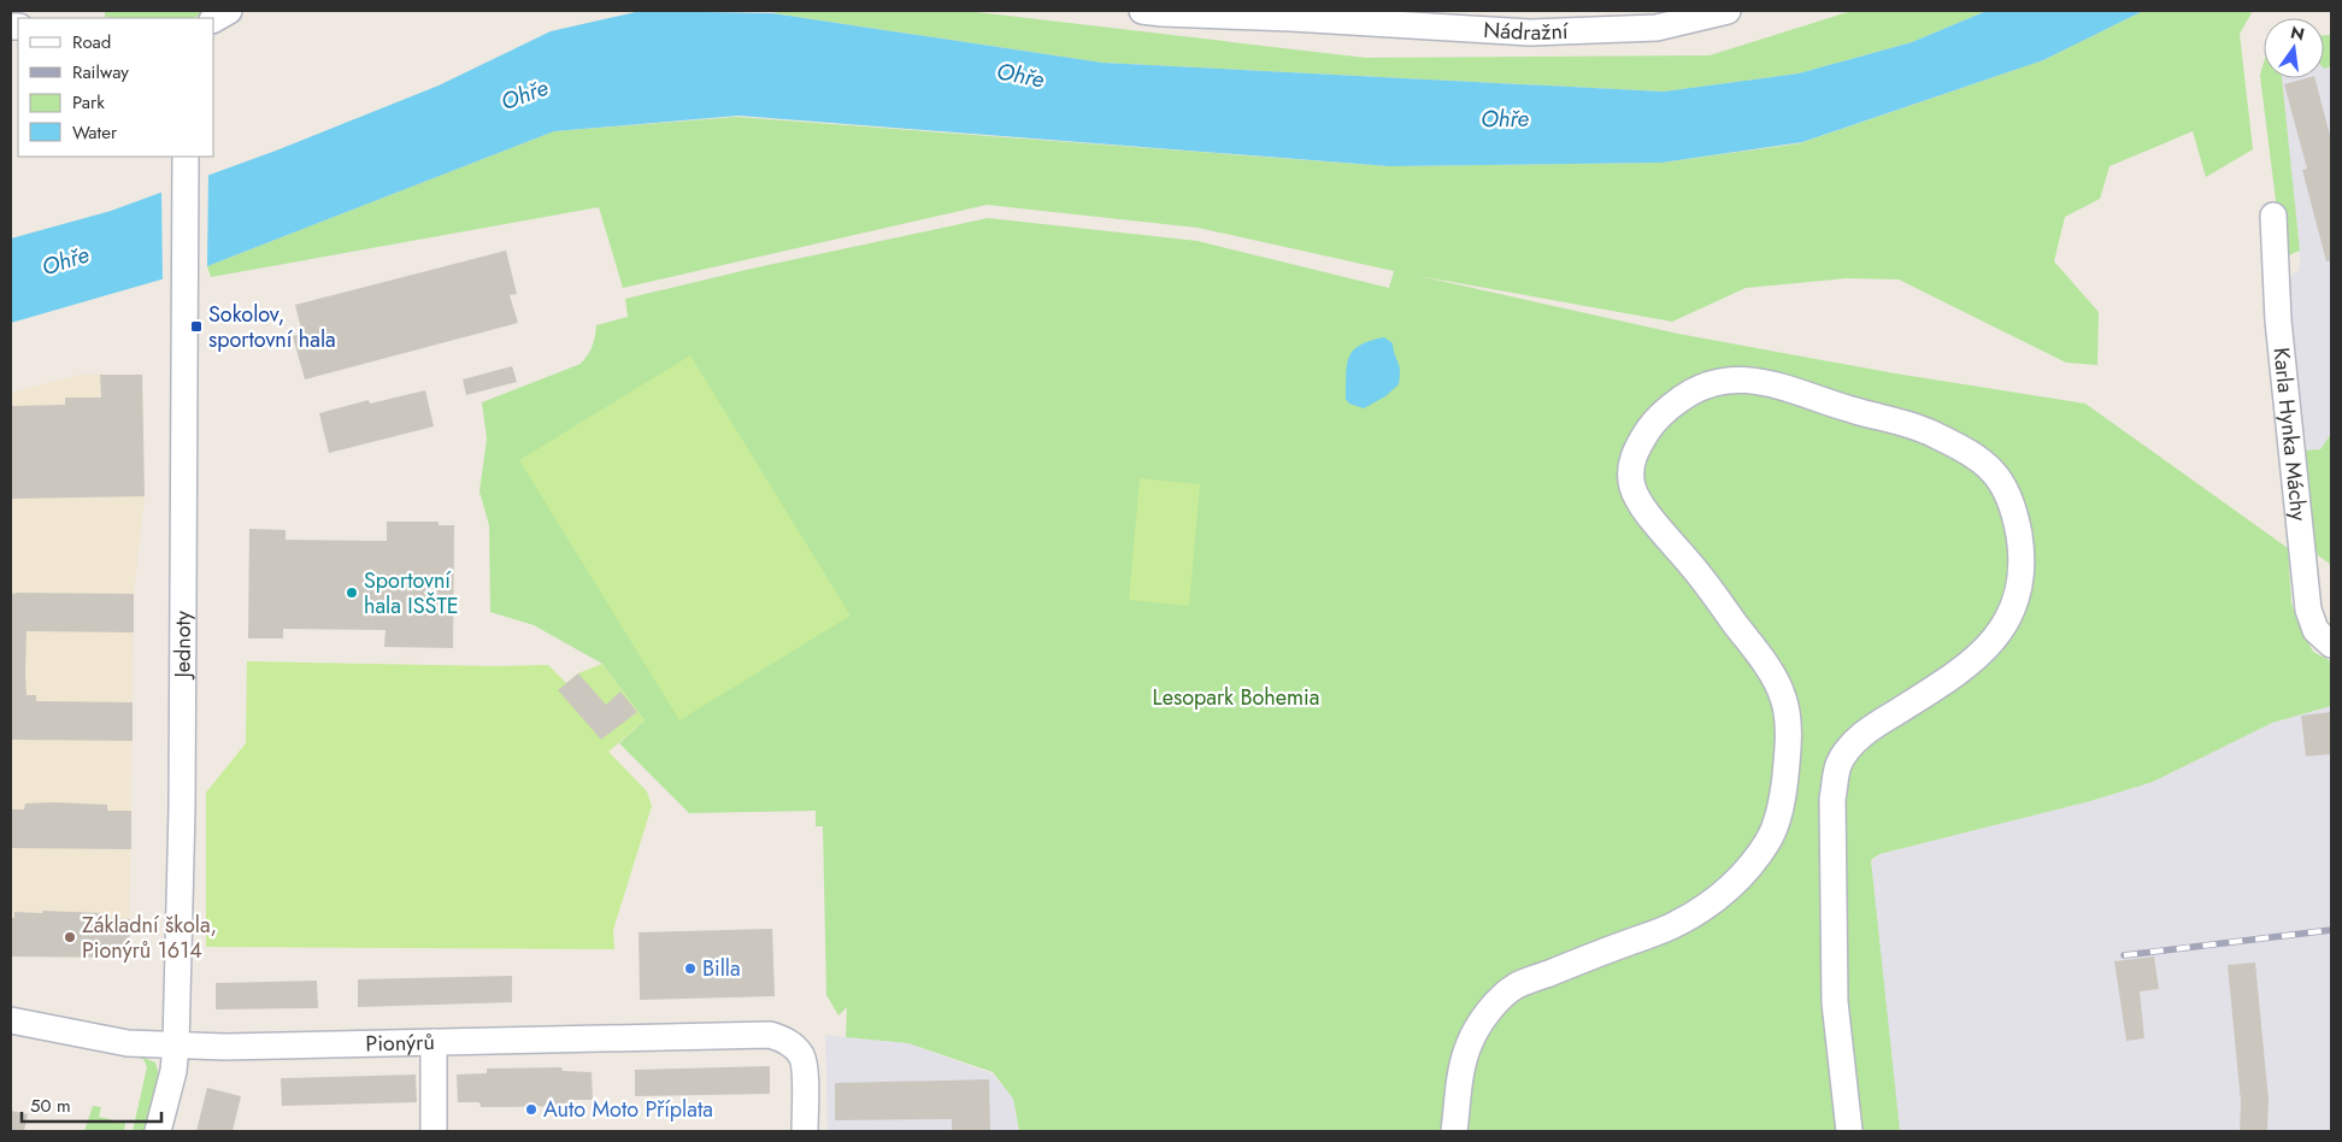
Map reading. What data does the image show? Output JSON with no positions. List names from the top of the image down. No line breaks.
{"streets":{"street":["Nádražní","Karla Hynka Máchy","Jednoty","Pionýrů"]},"crossings":[["Jednoty","Pionýrů"]],"water":["Ohře"],"parks":["Lesopark Bohemia"],"places":{"transit":["Sokolov, sportovní hala"],"other":["Sportovní hala ISŠTE","Základní škola, Pionýrů 1614","Billa","Auto Moto Příplata"]},"legend":["Road","Railway","Park","Water"],"scale_bar":"50 m","north":"top"}
